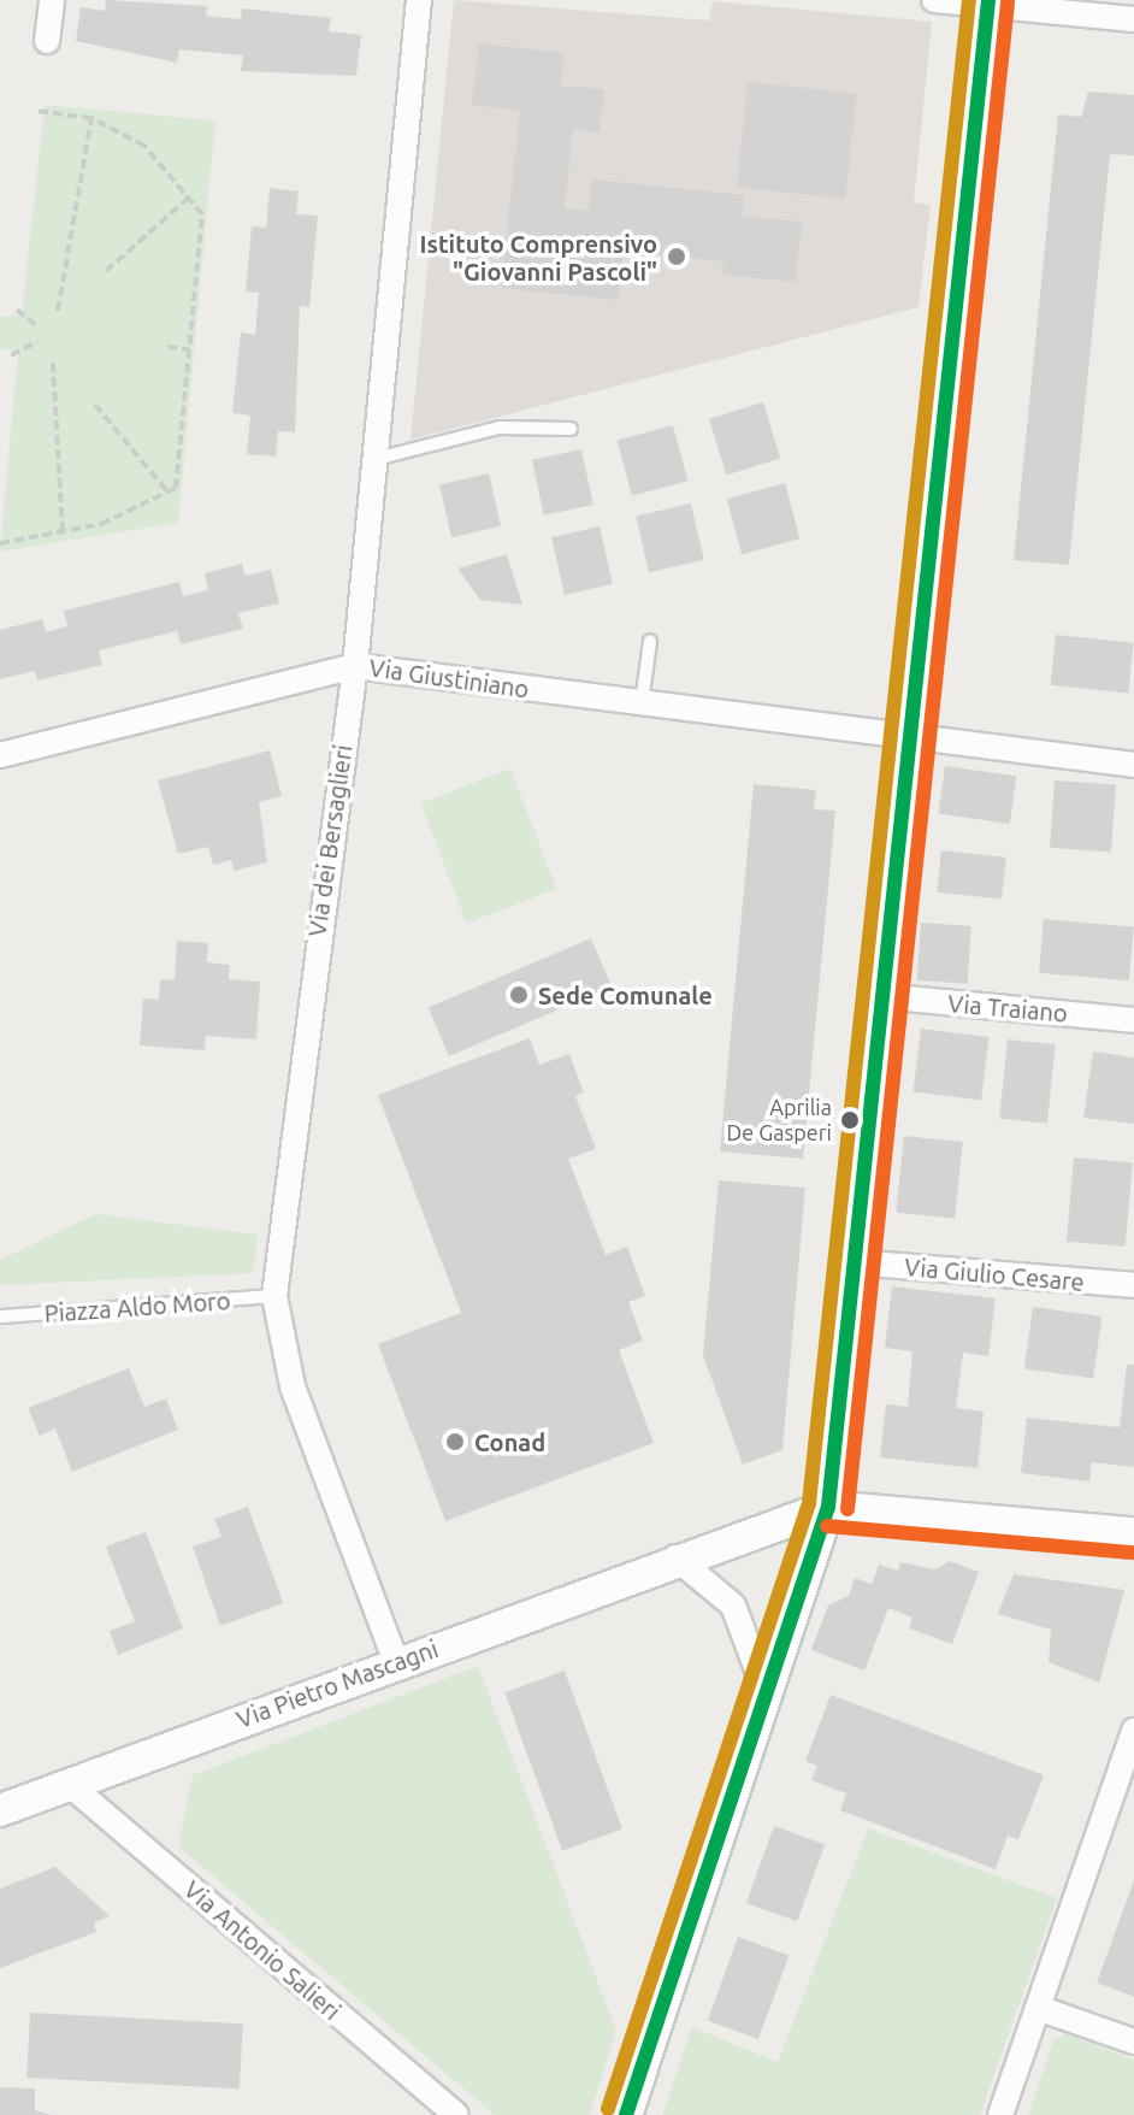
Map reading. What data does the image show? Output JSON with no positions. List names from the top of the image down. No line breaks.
{"streets":{"street":["Via Giustiniano","Via dei Bersaglieri","Via Traiano","Via Giulio Cesare","Via Pietro Mascagni","Via Antonio Salieri"],"lane":["Piazza Aldo Moro"]},"crossings":[["Via Giustiniano","Via dei Bersaglieri"],["Via dei Bersaglieri","Piazza Aldo Moro"],["Via dei Bersaglieri","Via Pietro Mascagni"],["Via Pietro Mascagni","Via Antonio Salieri"]],"places":["Istituto Comprensivo \"Giovanni Pascoli\"","Sede Comunale","Aprilia De Gasperi","Conad"]}
